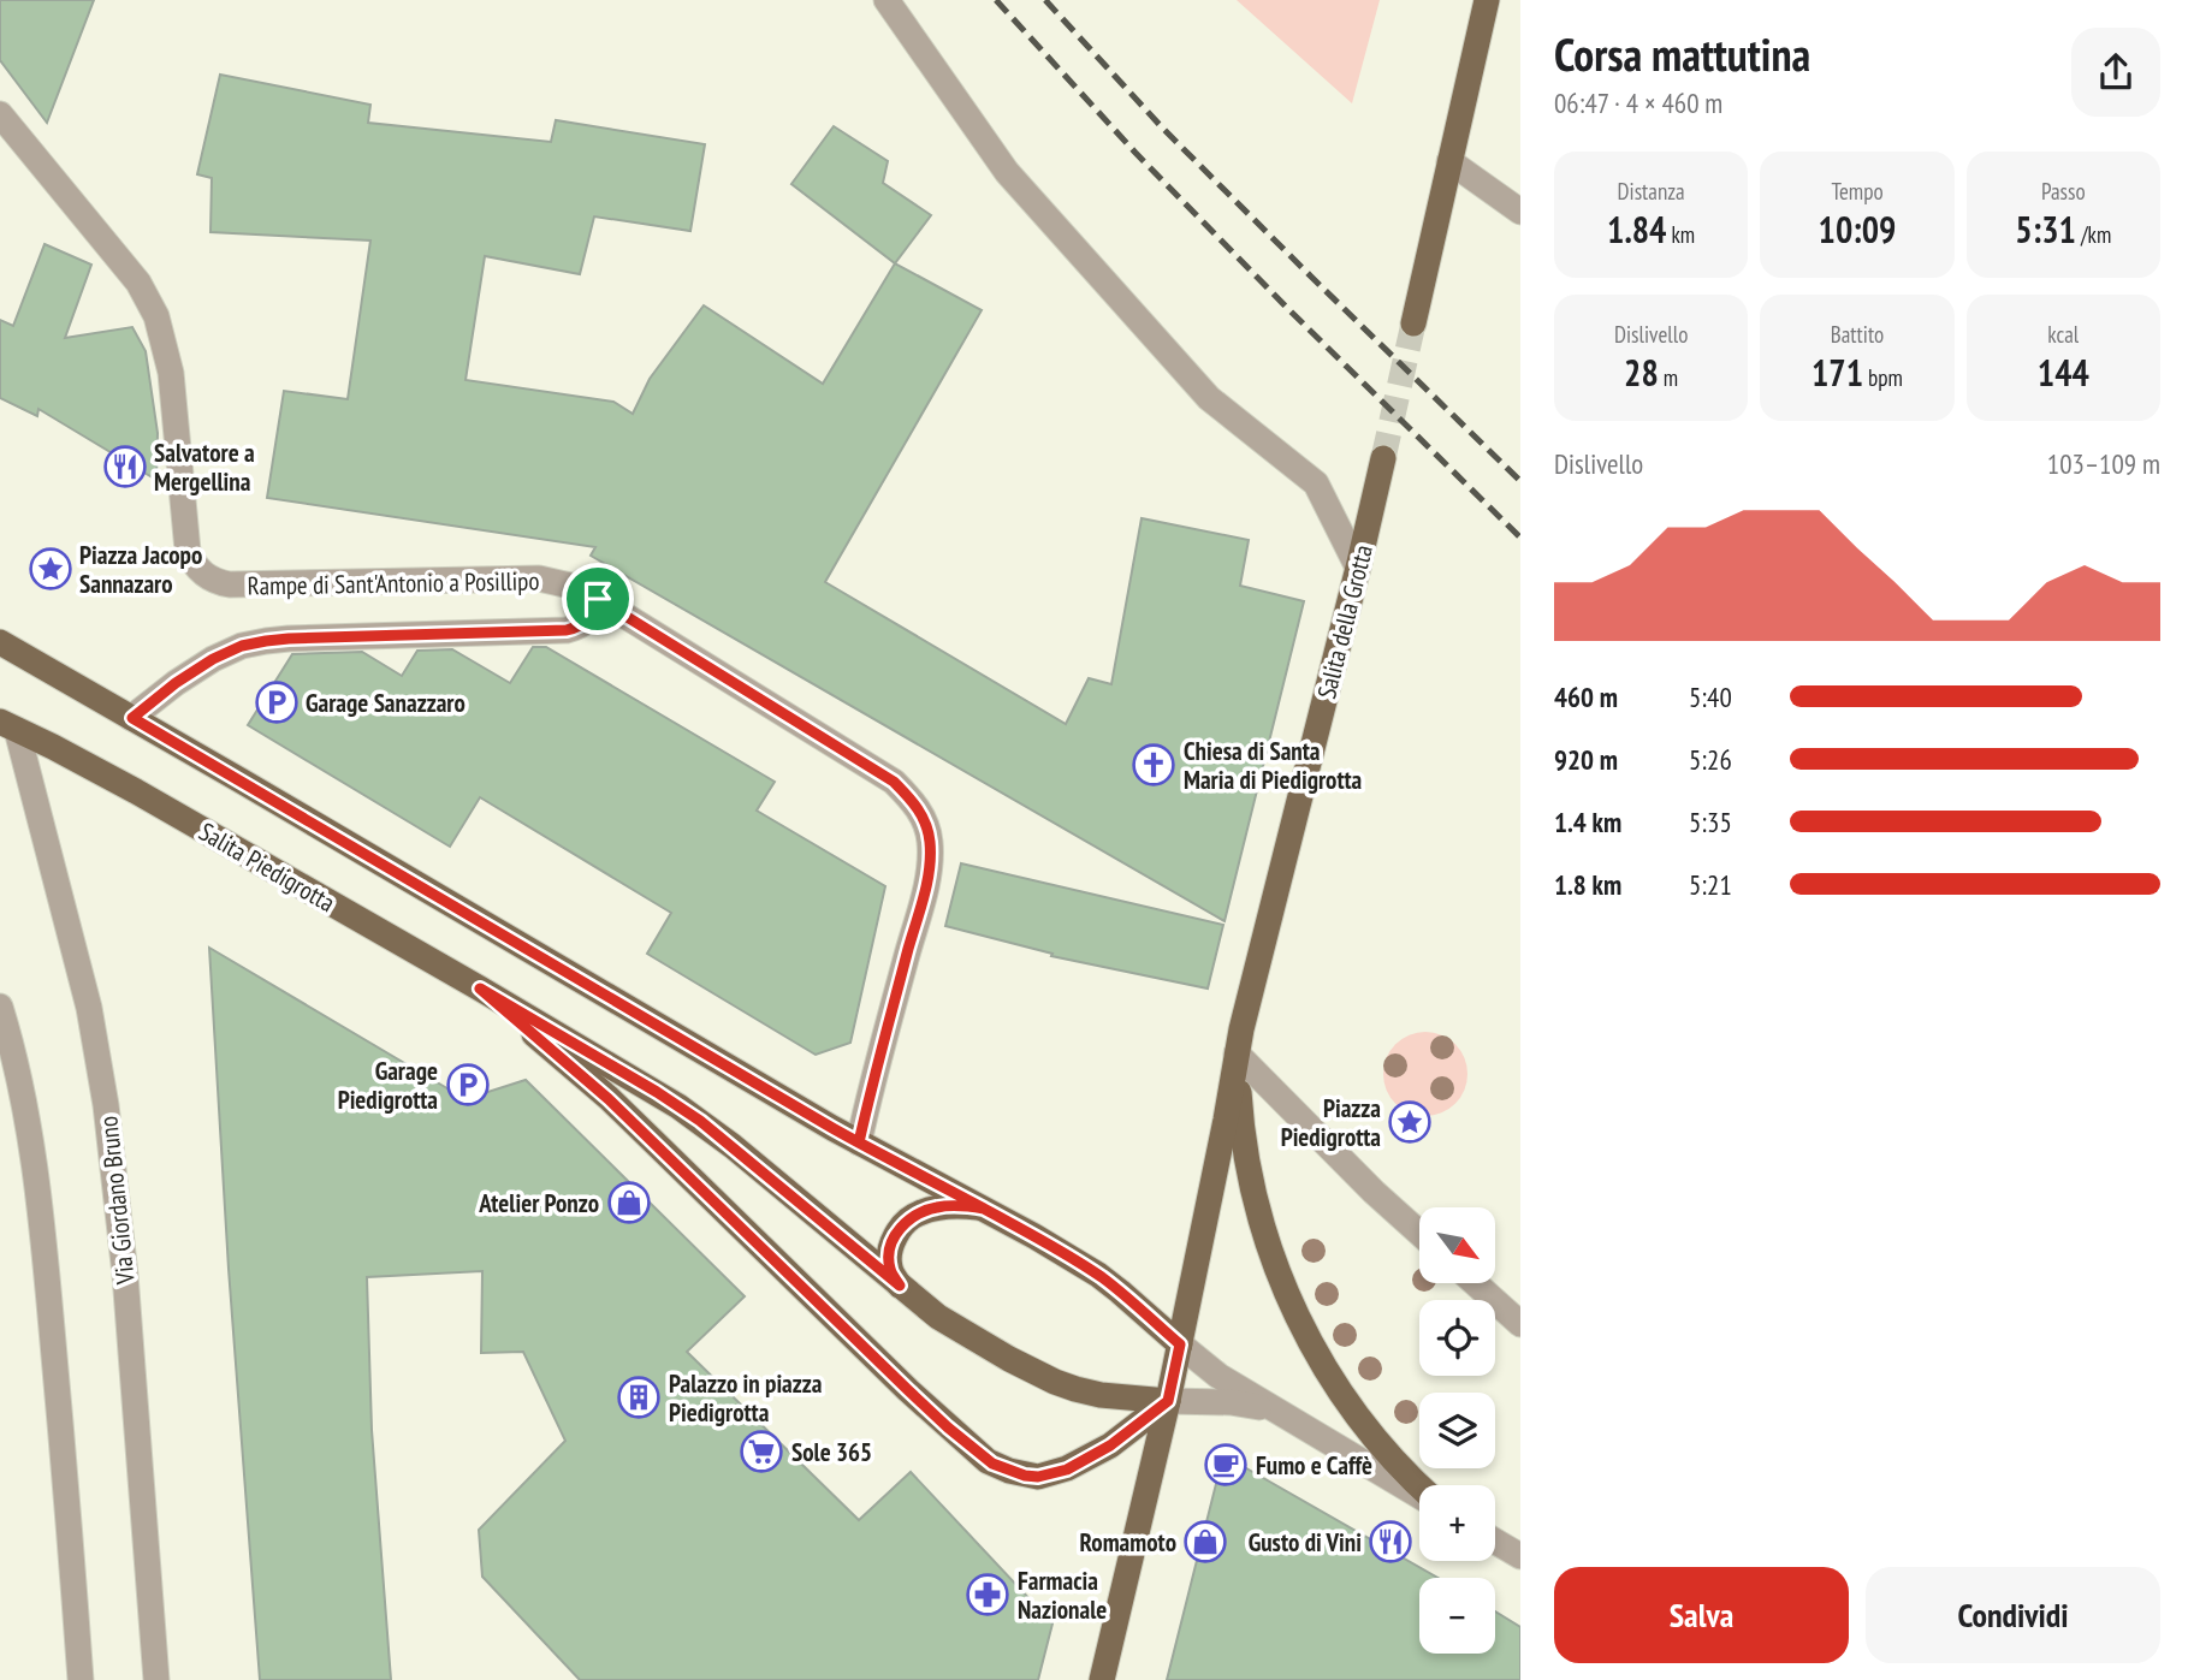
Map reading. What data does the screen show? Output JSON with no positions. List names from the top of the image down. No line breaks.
{"streets":{"main road":["Salita della Grotta","Salita Piedigrotta"],"street":["Rampe di Sant'Antonio a Posillipo","Via Giordano Bruno"]},"crossings":[["Salita della Grotta","Salita Piedigrotta"],["Salita Piedigrotta","Via Giordano Bruno"]],"places":{"restaurant":["Salvatore a Mergellina","Gusto di Vini"],"place":["Piazza Jacopo Sannazaro","Piazza Piedigrotta"],"parking":["Garage Sanazzaro","Garage Piedigrotta"],"church":["Chiesa di Santa Maria di Piedigrotta"],"shop":["Atelier Ponzo","Romamoto"],"building":["Palazzo in piazza Piedigrotta"],"supermarket":["Sole 365"],"cafe":["Fumo e Caffè"],"pharmacy":["Farmacia Nazionale"]},"north":"bottom right","page":{"heading":["Corsa mattutina","06:47 · 4 × 460 m"],"stats":[["Distanza","1.84 km"],["Tempo","10:09"],["Passo","5:31 /km"],["Dislivello","28 m"],["Battito","171 bpm"],["kcal","144"]],"chart":["Dislivello","103–109 m"],"list":[{"name":"460 m","note":"5:40"},{"name":"920 m","note":"5:26"},{"name":"1.4 km","note":"5:35"},{"name":"1.8 km","note":"5:21"}],"map_buttons":["+","−"],"buttons":["Salva","Condividi"]}}
